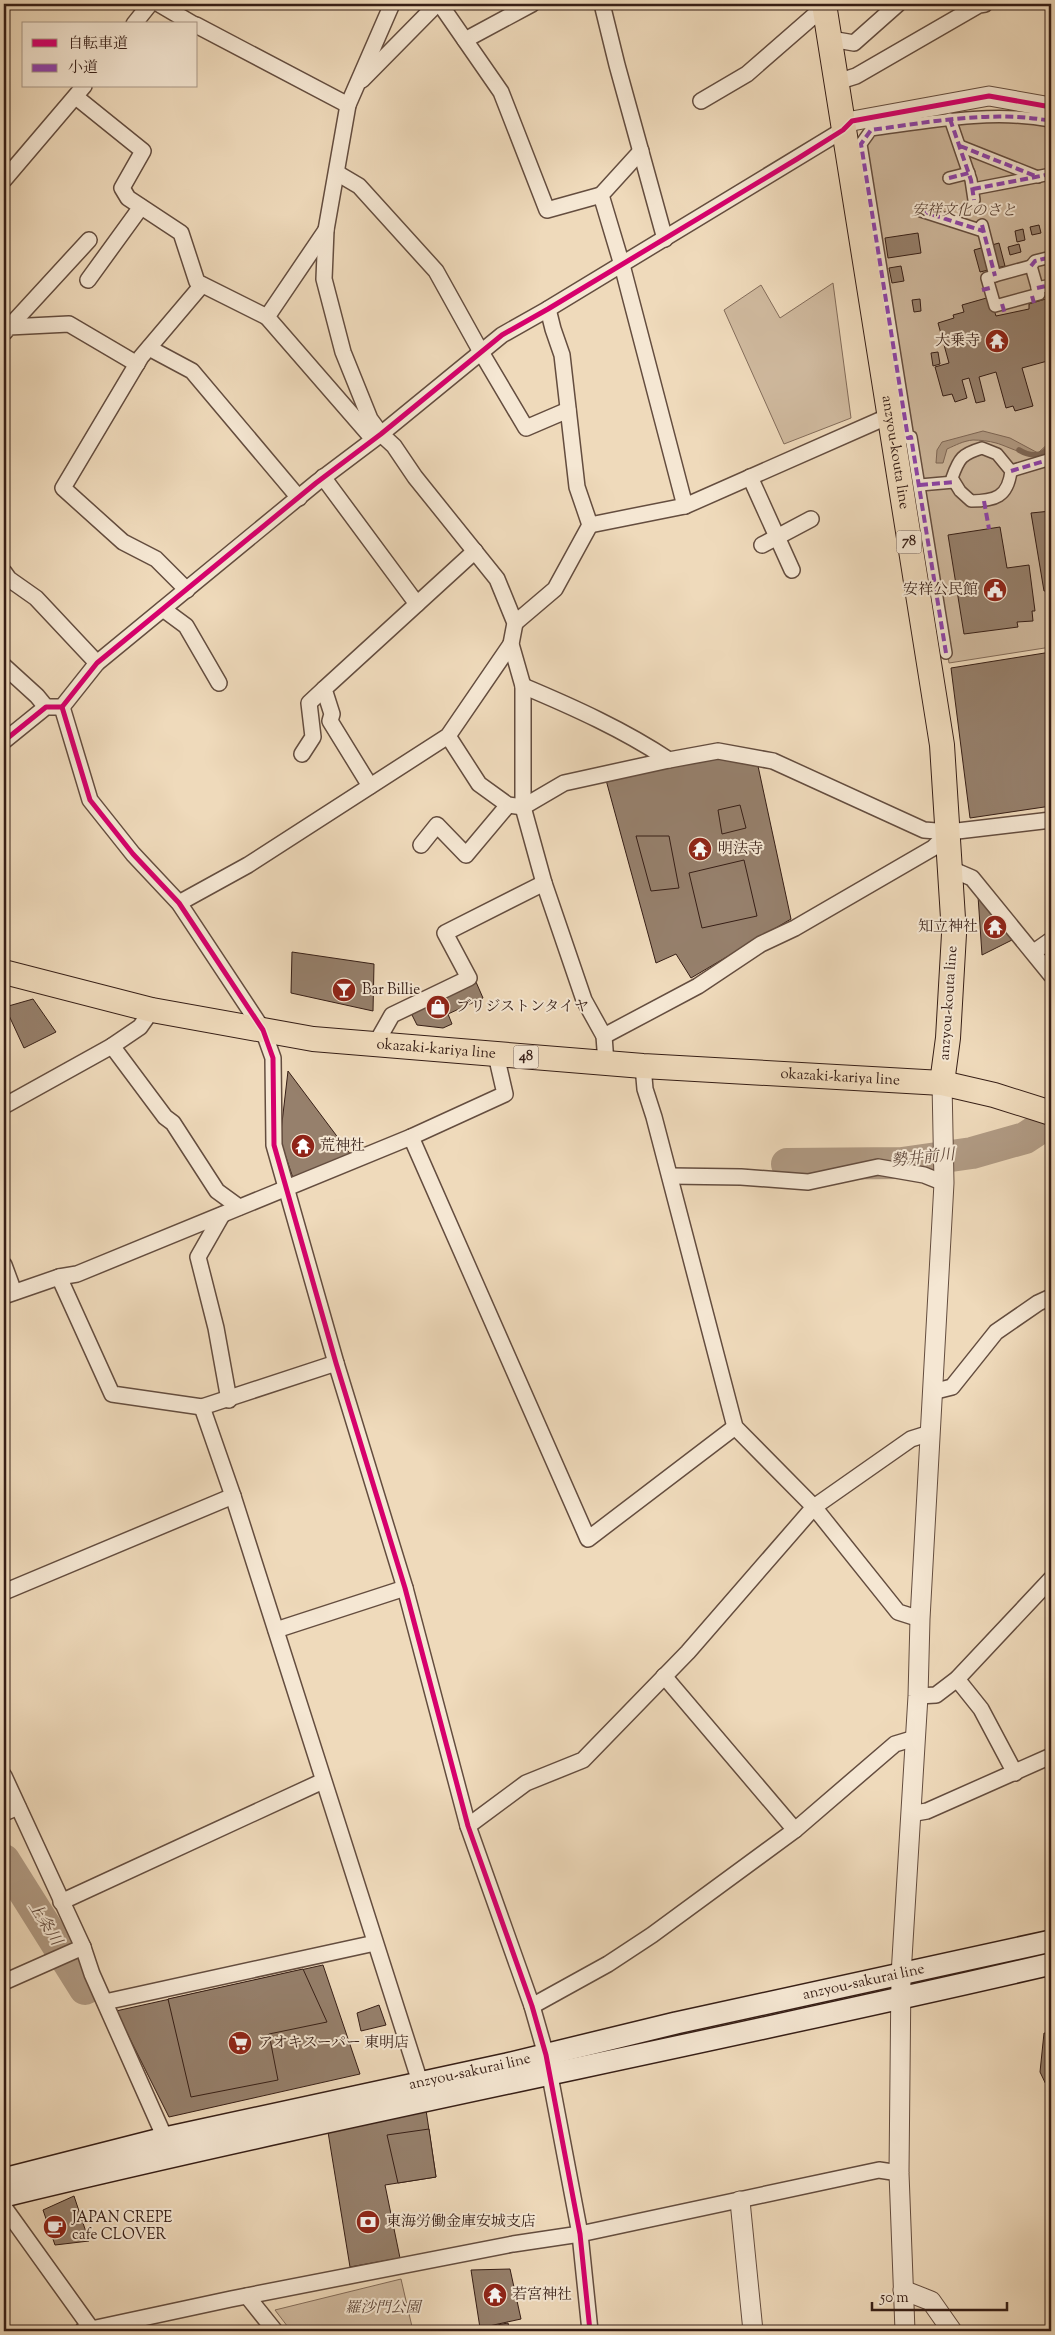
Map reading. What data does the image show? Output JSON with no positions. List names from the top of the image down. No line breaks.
{"streets":{"main road":["anzyou-kouta line","78","okazaki-kariya line","48","anzyou-sakurai line"]},"crossings":[["anzyou-kouta line","okazaki-kariya line"]],"water":["勢井前川","上条川"],"parks":["安祥文化のさと","羅沙門公園"],"places":{"temple":["大乗寺","明法寺","知立神社","荒神社","若宮神社"],"public building":["安祥公民館"],"bar":["Bar Billie"],"shop":["ブリジストンタイヤ"],"supermarket":["アオキスーパー 東明店"],"bank":["東海労働金庫安城支店"],"cafe":["JAPAN CREPE cafe CLOVER"]},"legend":["自転車道","小道"],"scale_bar":"50 m"}
